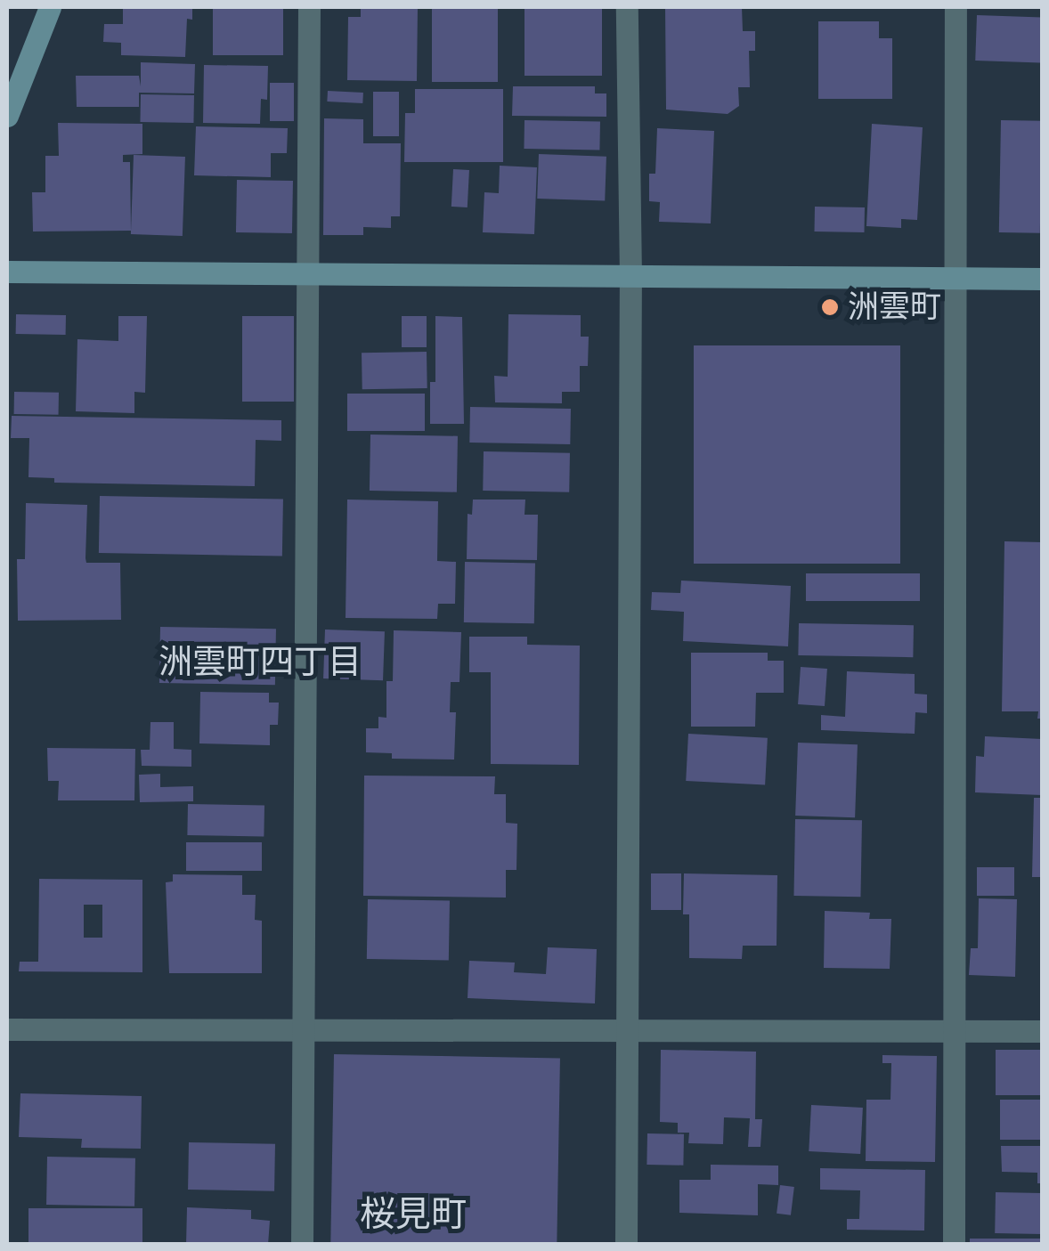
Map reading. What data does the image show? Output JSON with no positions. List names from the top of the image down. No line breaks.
{"districts":["洲雲町四丁目","桜見町"],"places":["洲雲町"]}
